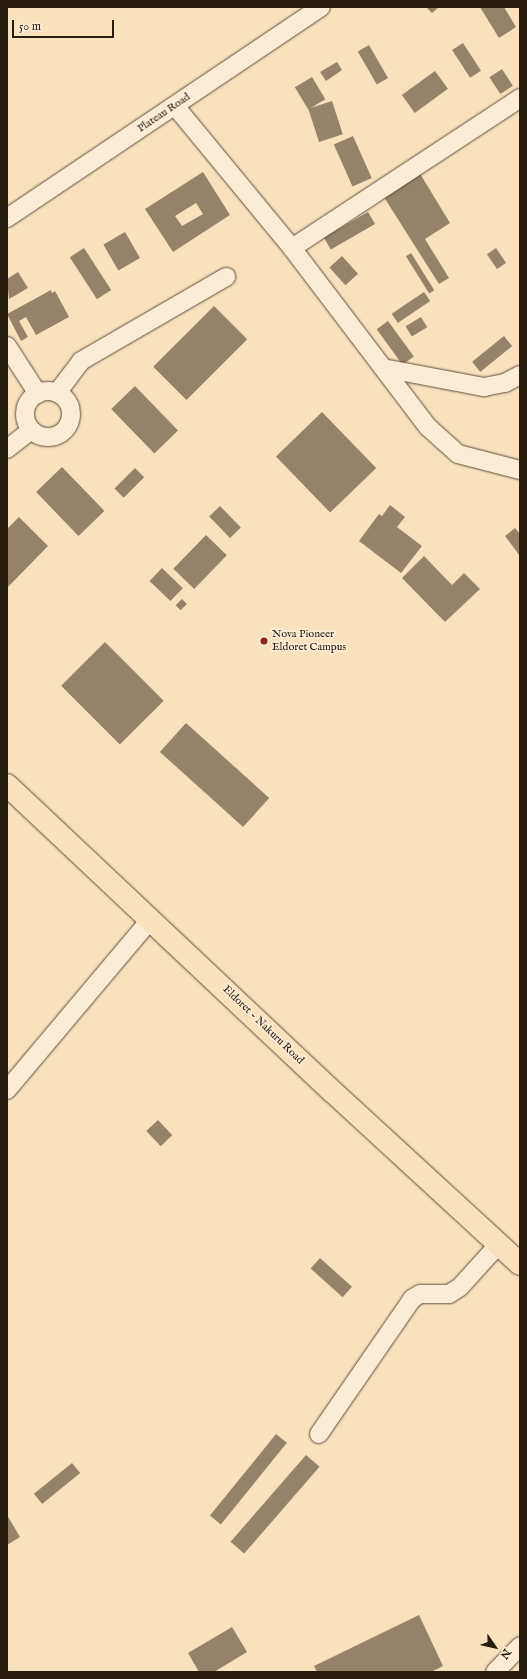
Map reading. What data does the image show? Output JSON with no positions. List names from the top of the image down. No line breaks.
{"streets":{"highway":["Eldoret - Nakuru Road"],"street":["Plateau Road"]},"places":["Nova Pioneer Eldoret Campus"],"scale_bar":"50 m","north":"bottom right"}
